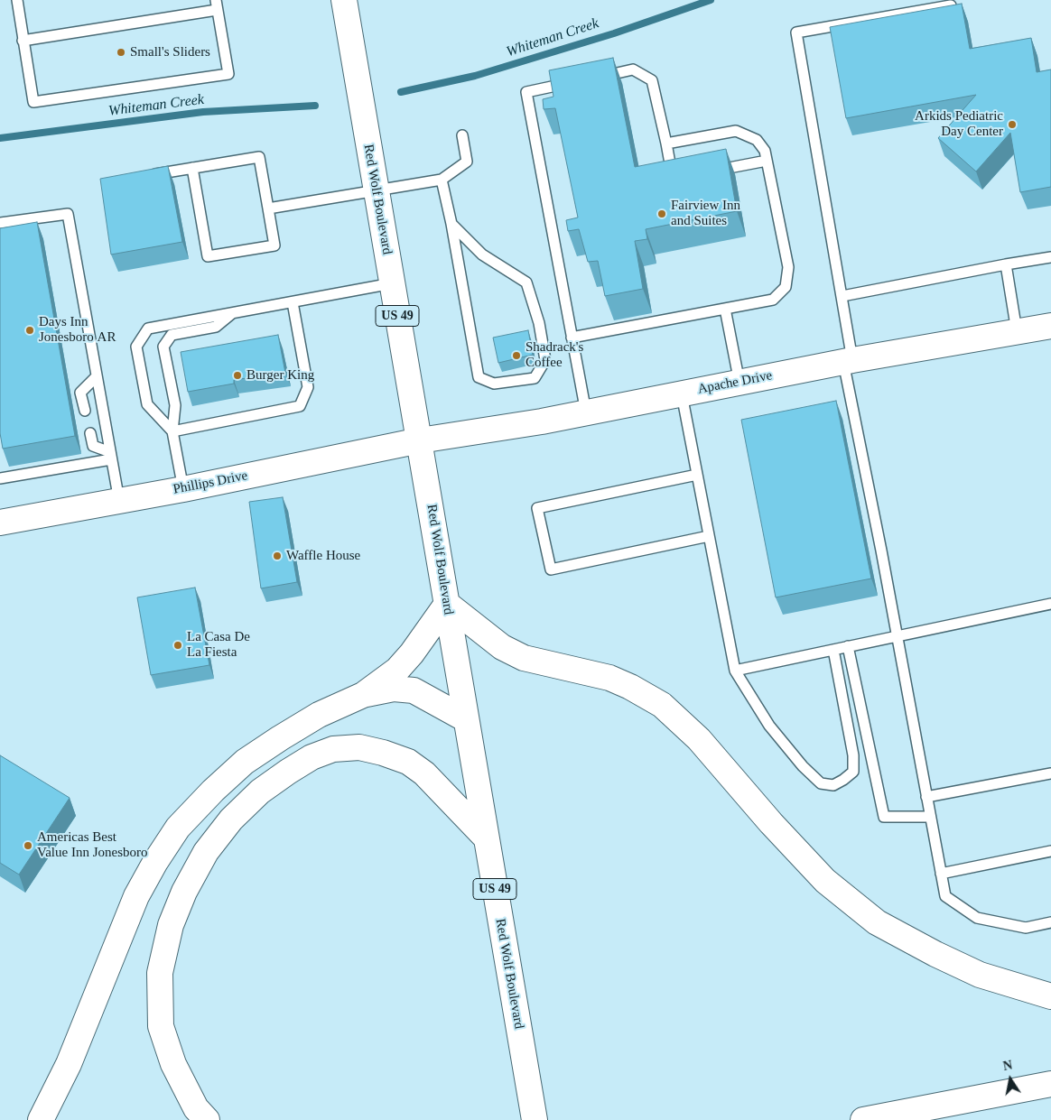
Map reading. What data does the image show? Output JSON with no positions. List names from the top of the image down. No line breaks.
{"streets":{"main road":["Red Wolf Boulevard","US 49","Apache Drive","Phillips Drive"]},"crossings":[["Red Wolf Boulevard","Apache Drive"],["Red Wolf Boulevard","Phillips Drive"],["Apache Drive","Phillips Drive"]],"water":["Whiteman Creek"],"places":["Small's Sliders","Arkids Pediatric Day Center","Fairview Inn and Suites","Days Inn Jonesboro AR","Shadrack's Coffee","Burger King","Waffle House","La Casa De La Fiesta","Americas Best Value Inn Jonesboro"],"north":"top"}
